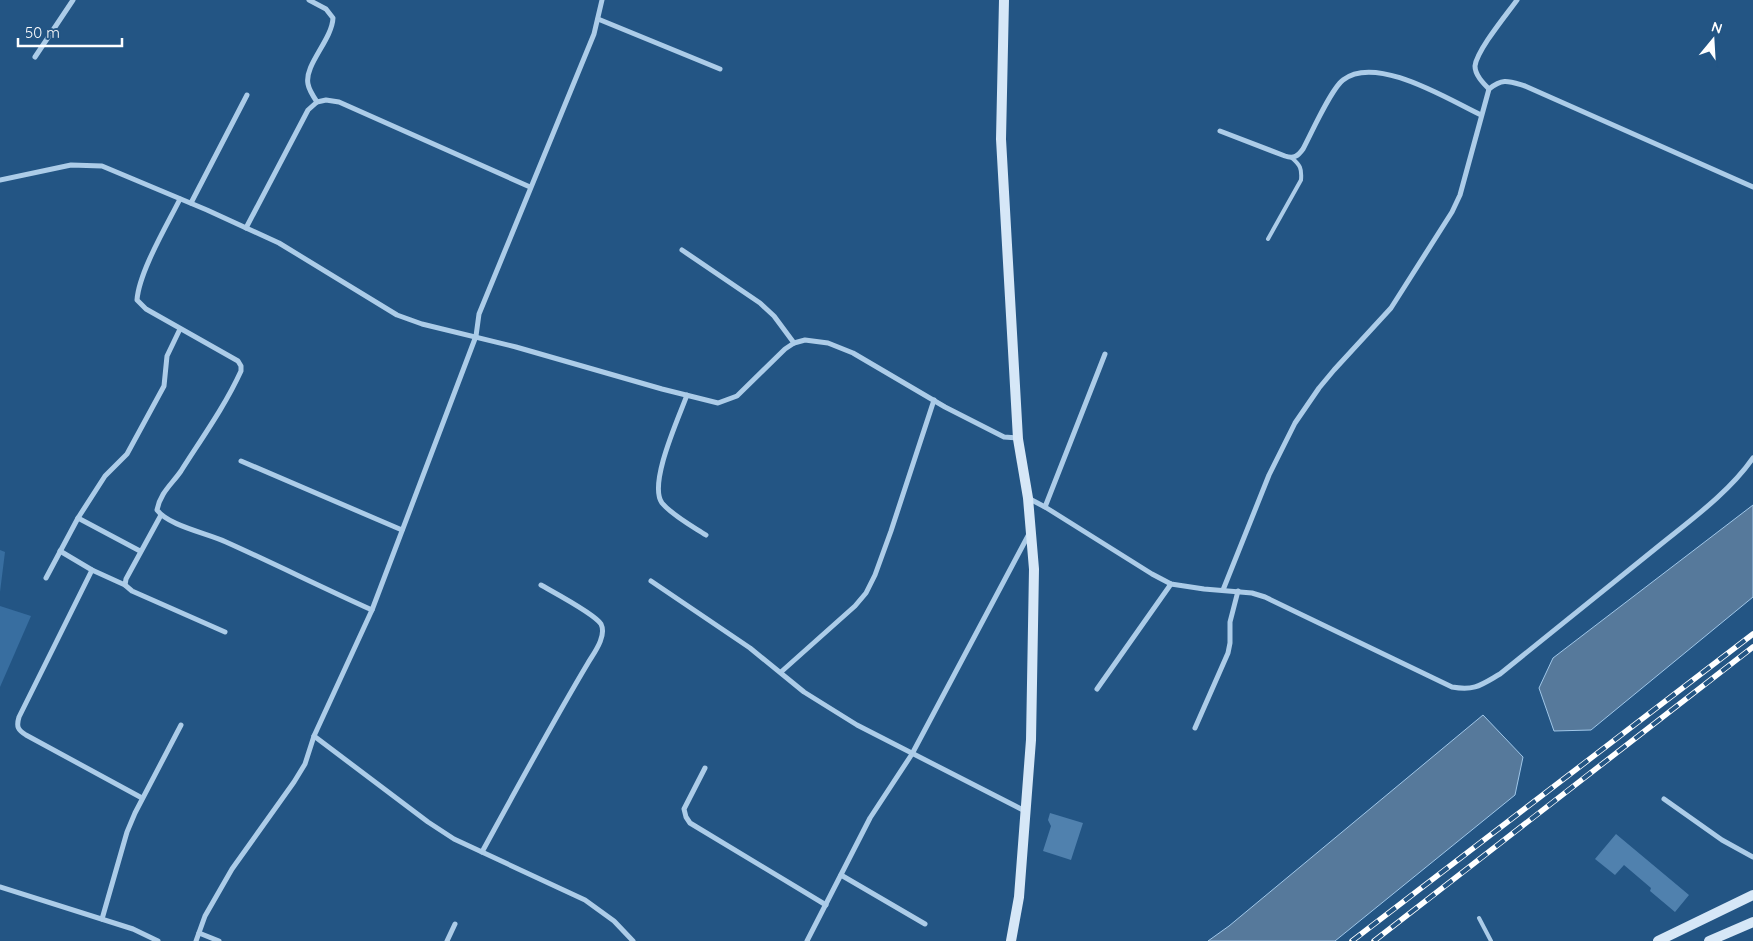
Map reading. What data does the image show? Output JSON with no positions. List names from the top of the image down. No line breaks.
{"scale_bar":"50 m","north":"top"}
